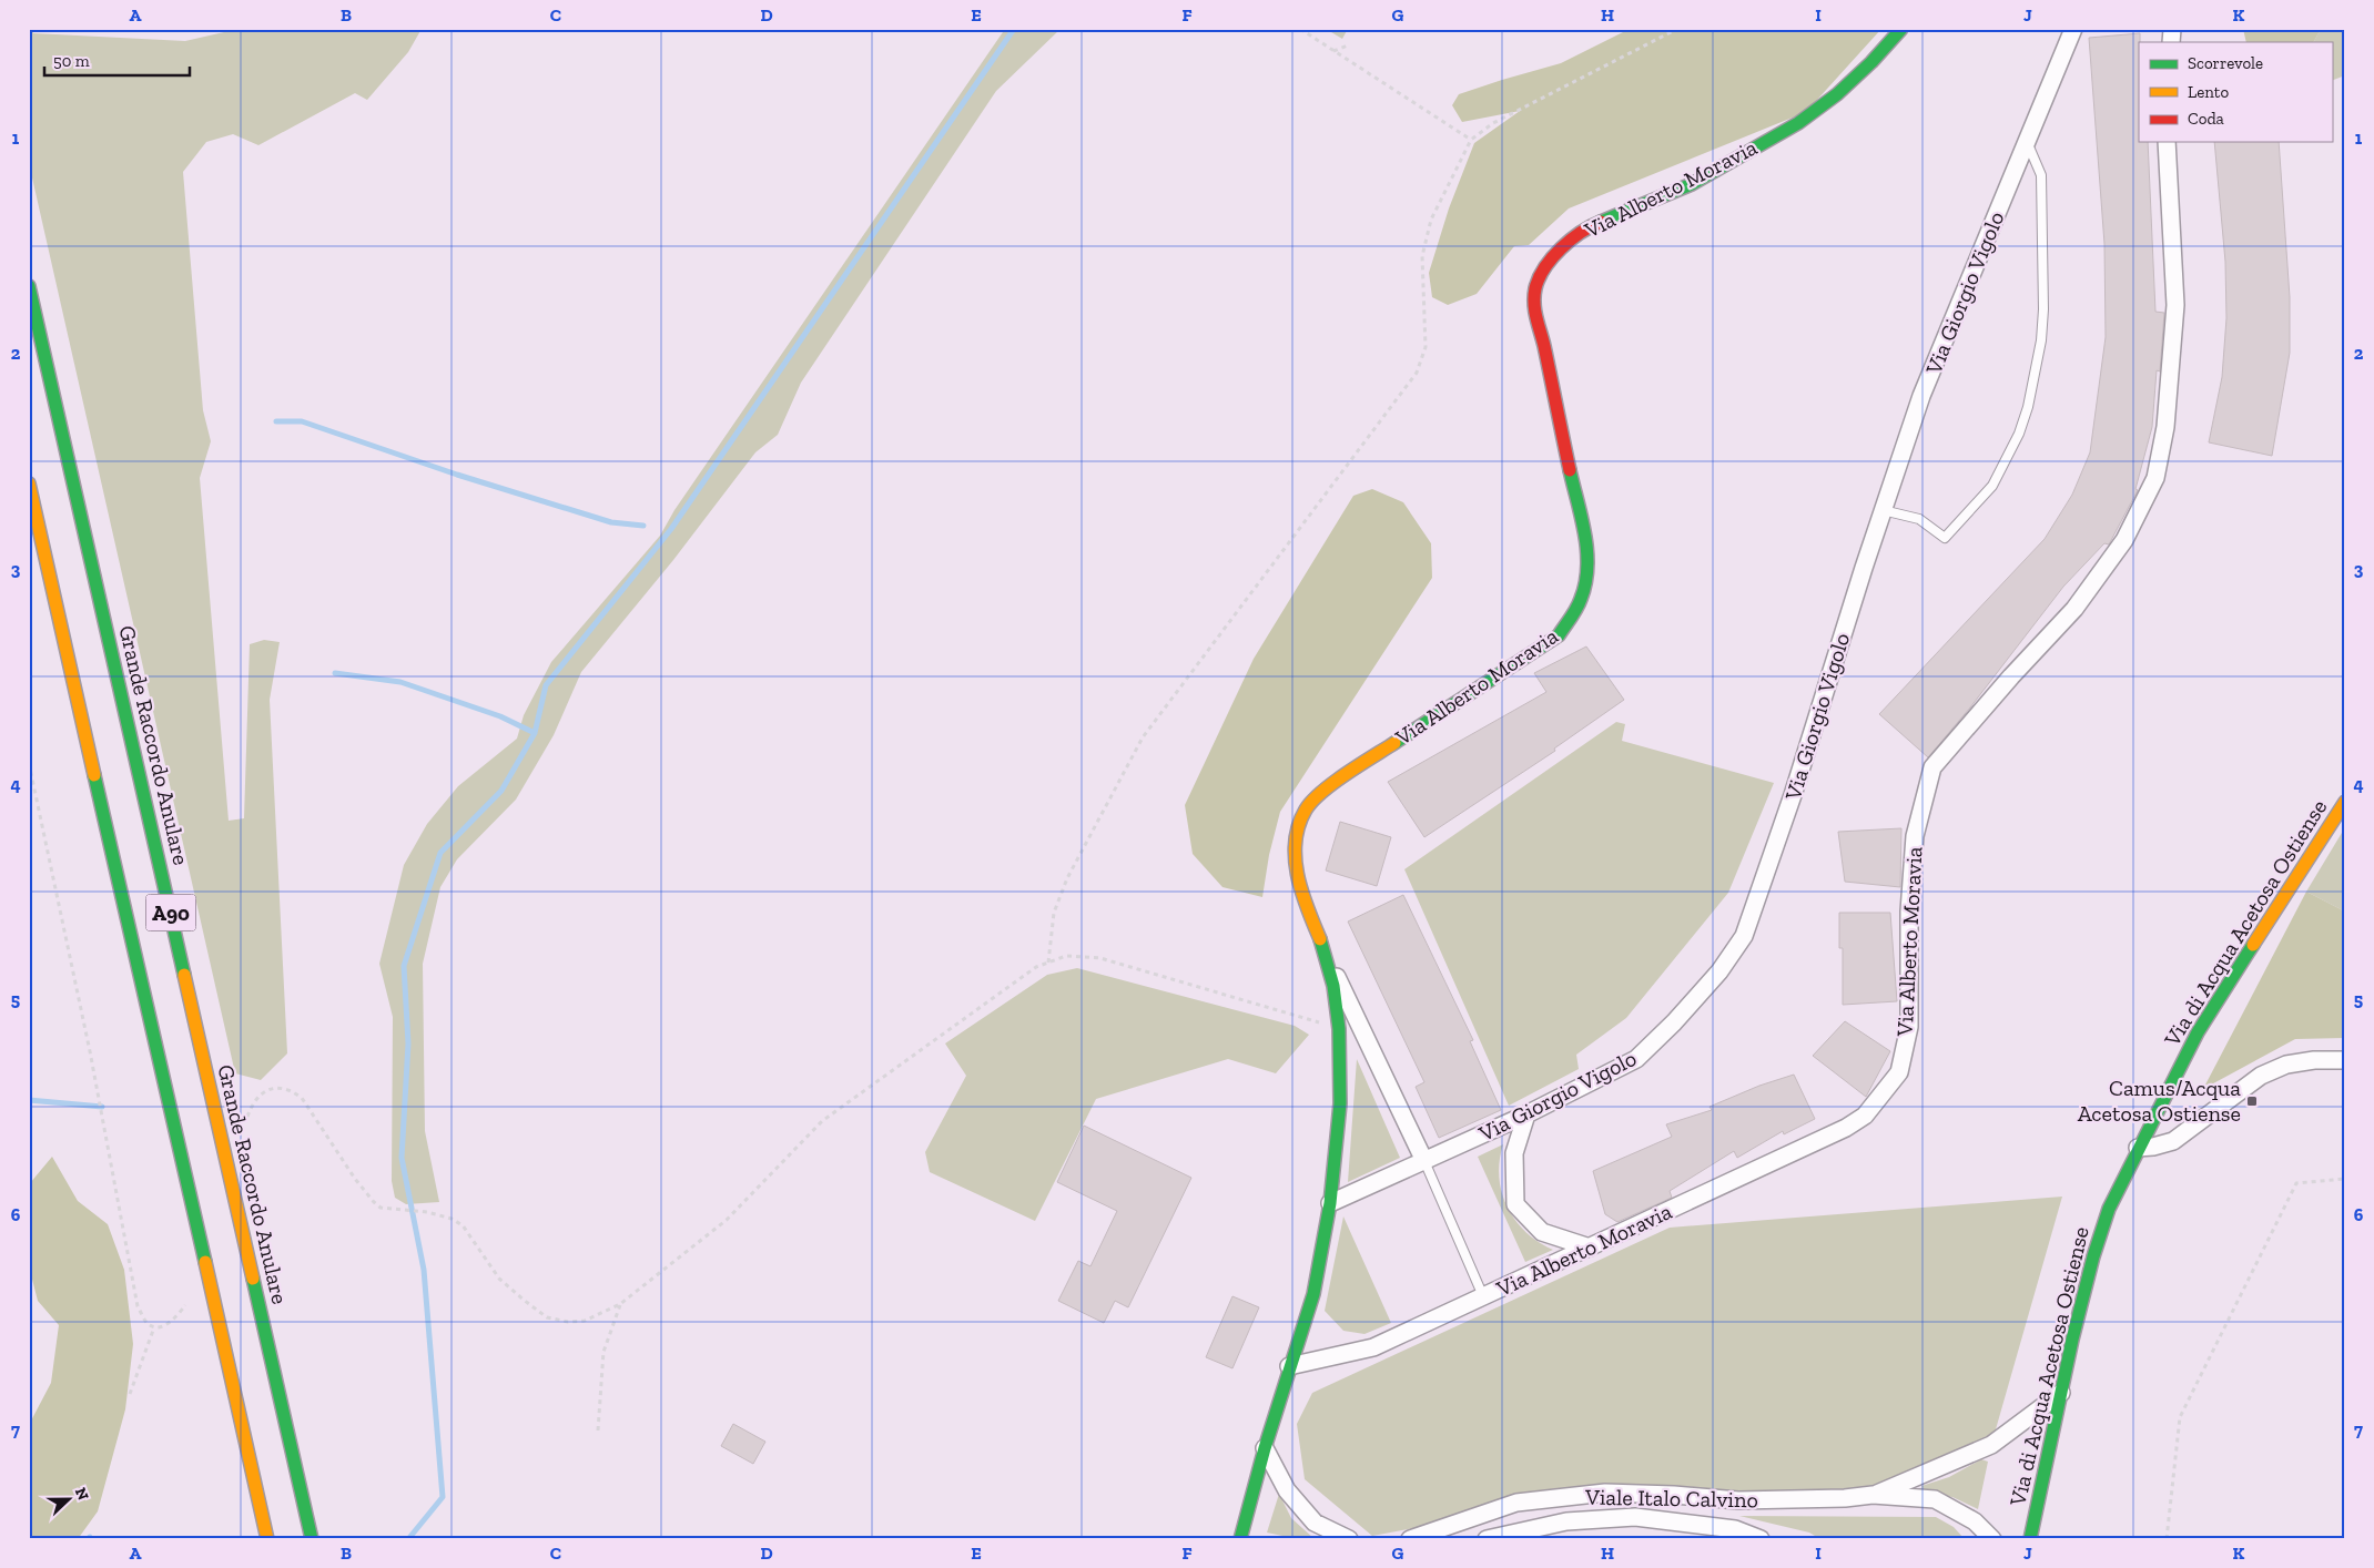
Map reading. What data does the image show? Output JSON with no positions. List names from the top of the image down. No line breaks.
{"streets":{"main road":["Via Alberto Moravia","Grande Raccordo Anulare","A90","Via di Acqua Acetosa Ostiense"],"street":["Via Giorgio Vigolo","Viale Italo Calvino"]},"crossings":[["Via Alberto Moravia","Via Giorgio Vigolo"],["Via di Acqua Acetosa Ostiense","Viale Italo Calvino"]],"places":{"transit":["Camus/Acqua Acetosa Ostiense"]},"legend":["Scorrevole","Lento","Coda"],"scale_bar":"50 m","north":"right","grid":{"columns":["A","B","C","D","E","F","G","H","I","J","K"],"rows":["1","2","3","4","5","6","7"]}}
